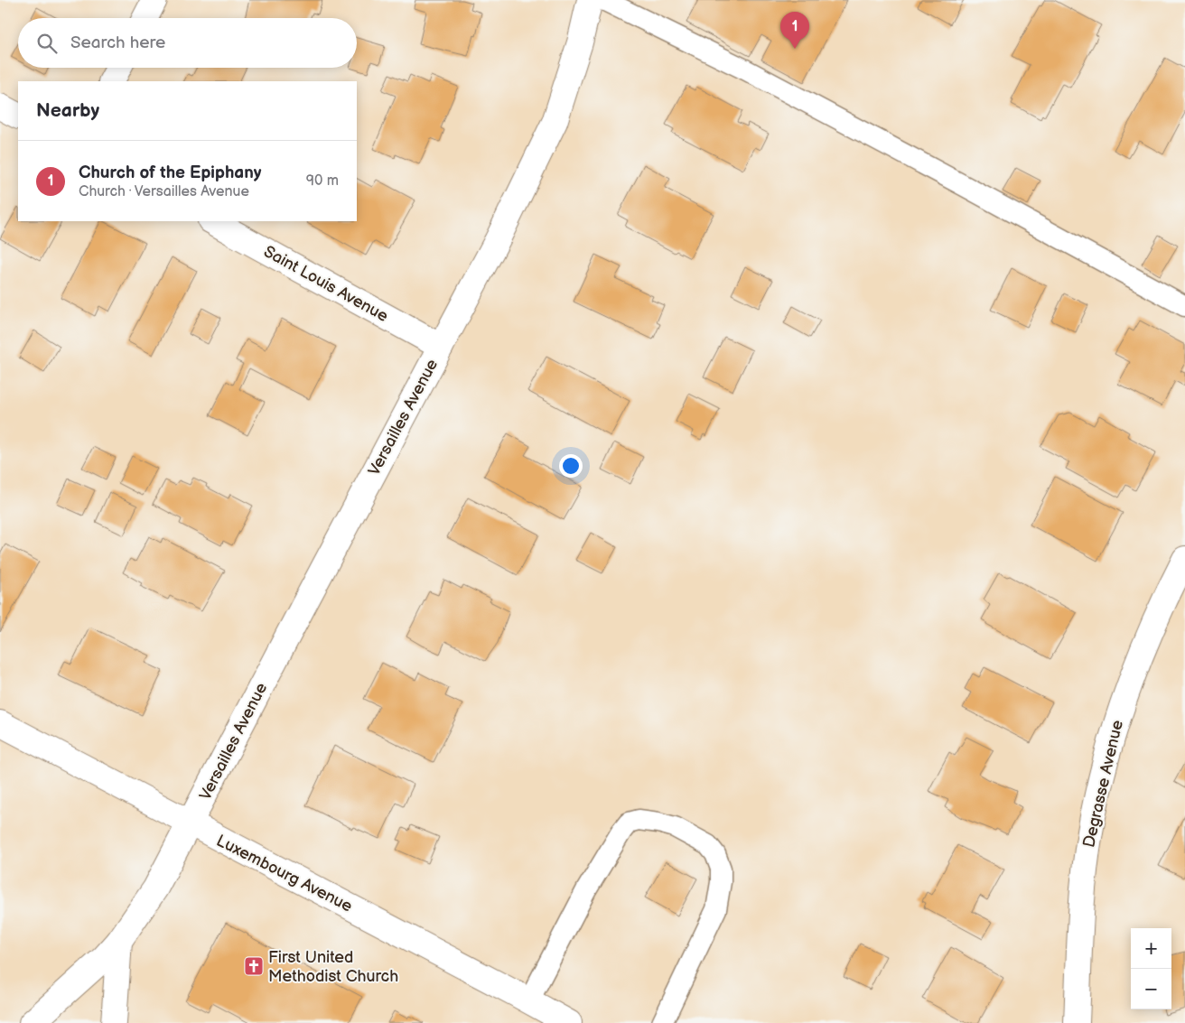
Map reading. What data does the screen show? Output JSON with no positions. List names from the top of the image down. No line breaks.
{"streets":{"street":["Saint Louis Avenue","Versailles Avenue","Degrasse Avenue","Luxembourg Avenue"]},"crossings":[["Saint Louis Avenue","Versailles Avenue"],["Versailles Avenue","Luxembourg Avenue"]],"places":{"church":["First United Methodist Church"]},"page":{"pins":"1","search":"Search here","heading":"Nearby","list":[{"mark":"1","name":"Church of the Epiphany","note":"Church · Versailles Avenue","value":"90 m"}],"map_buttons":["+","−"]}}
